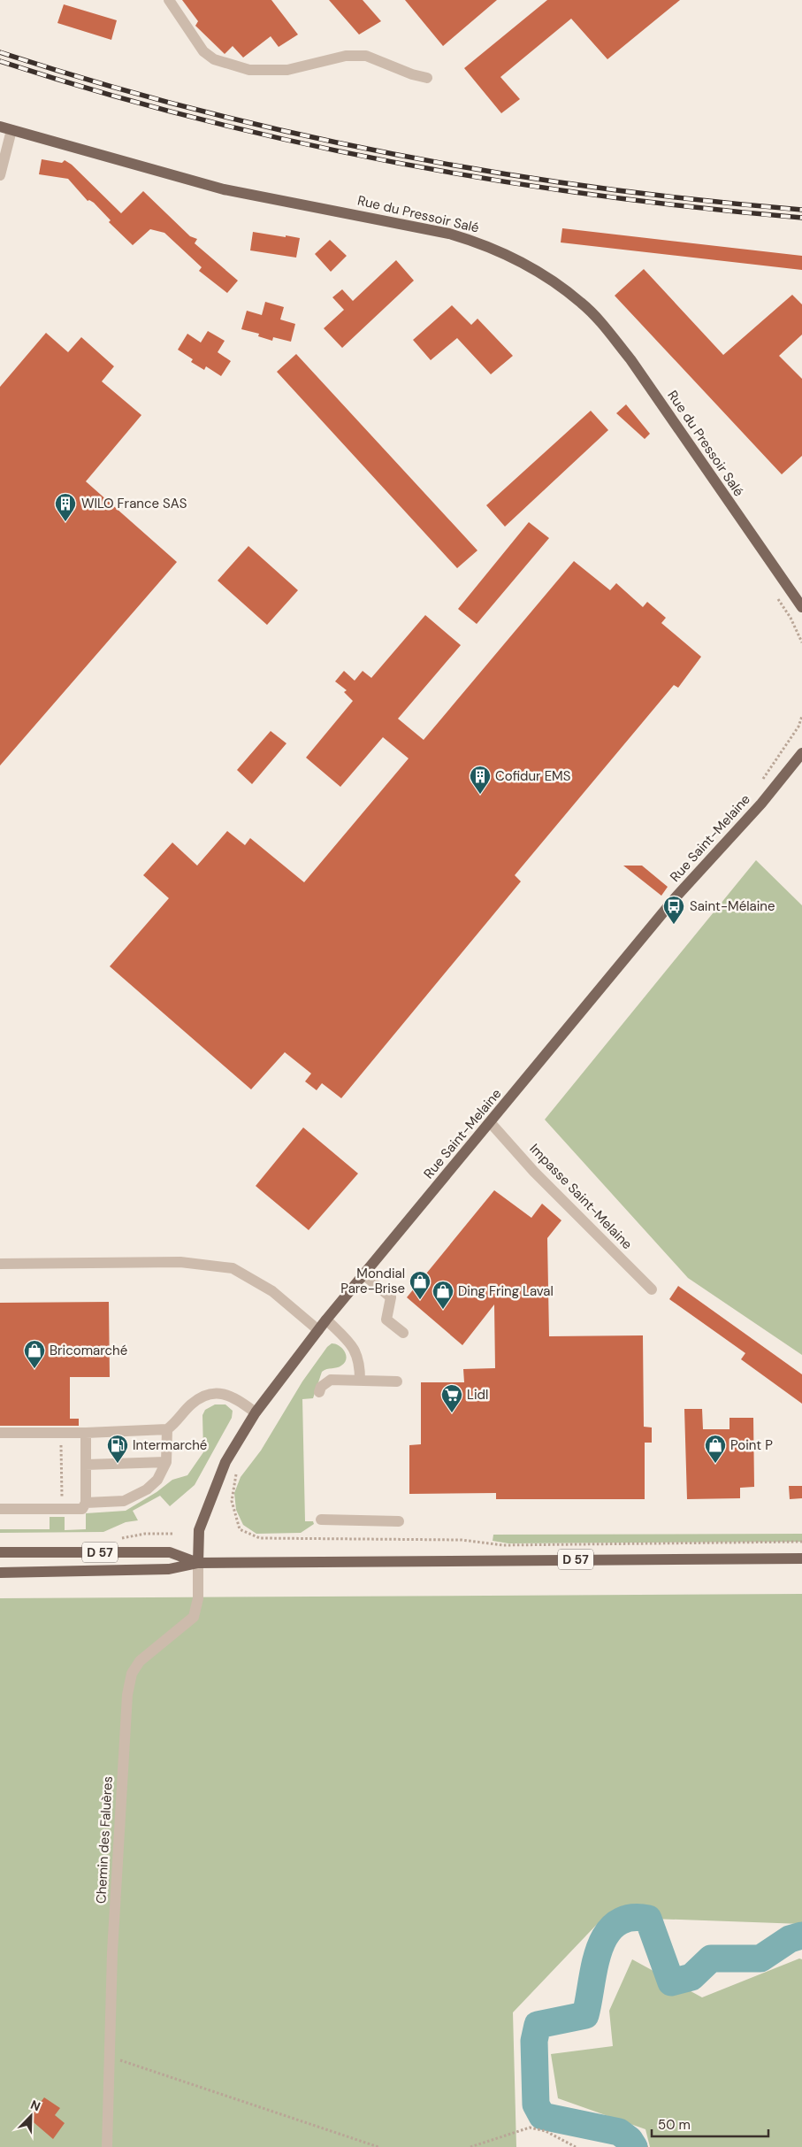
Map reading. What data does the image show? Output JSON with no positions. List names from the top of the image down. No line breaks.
{"streets":{"main road":["Rue du Pressoir Salé","Rue Saint-Melaine","D 57"],"street":["Impasse Saint-Melaine","Chemin des Faluères"]},"crossings":[["Rue Saint-Melaine","Impasse Saint-Melaine"],["Rue Saint-Melaine","D 57"],["Rue Saint-Melaine","Chemin des Faluères"],["D 57","Chemin des Faluères"]],"places":{"building":["WILO France SAS","Cofidur EMS"],"bus stop":["Saint-Mélaine"],"shop":["Mondial Pare-Brise","Ding Fring Laval","Bricomarché","Point P"],"supermarket":["Lidl"],"fuel station":["Intermarché"]},"scale_bar":"50 m","north":"top right"}
